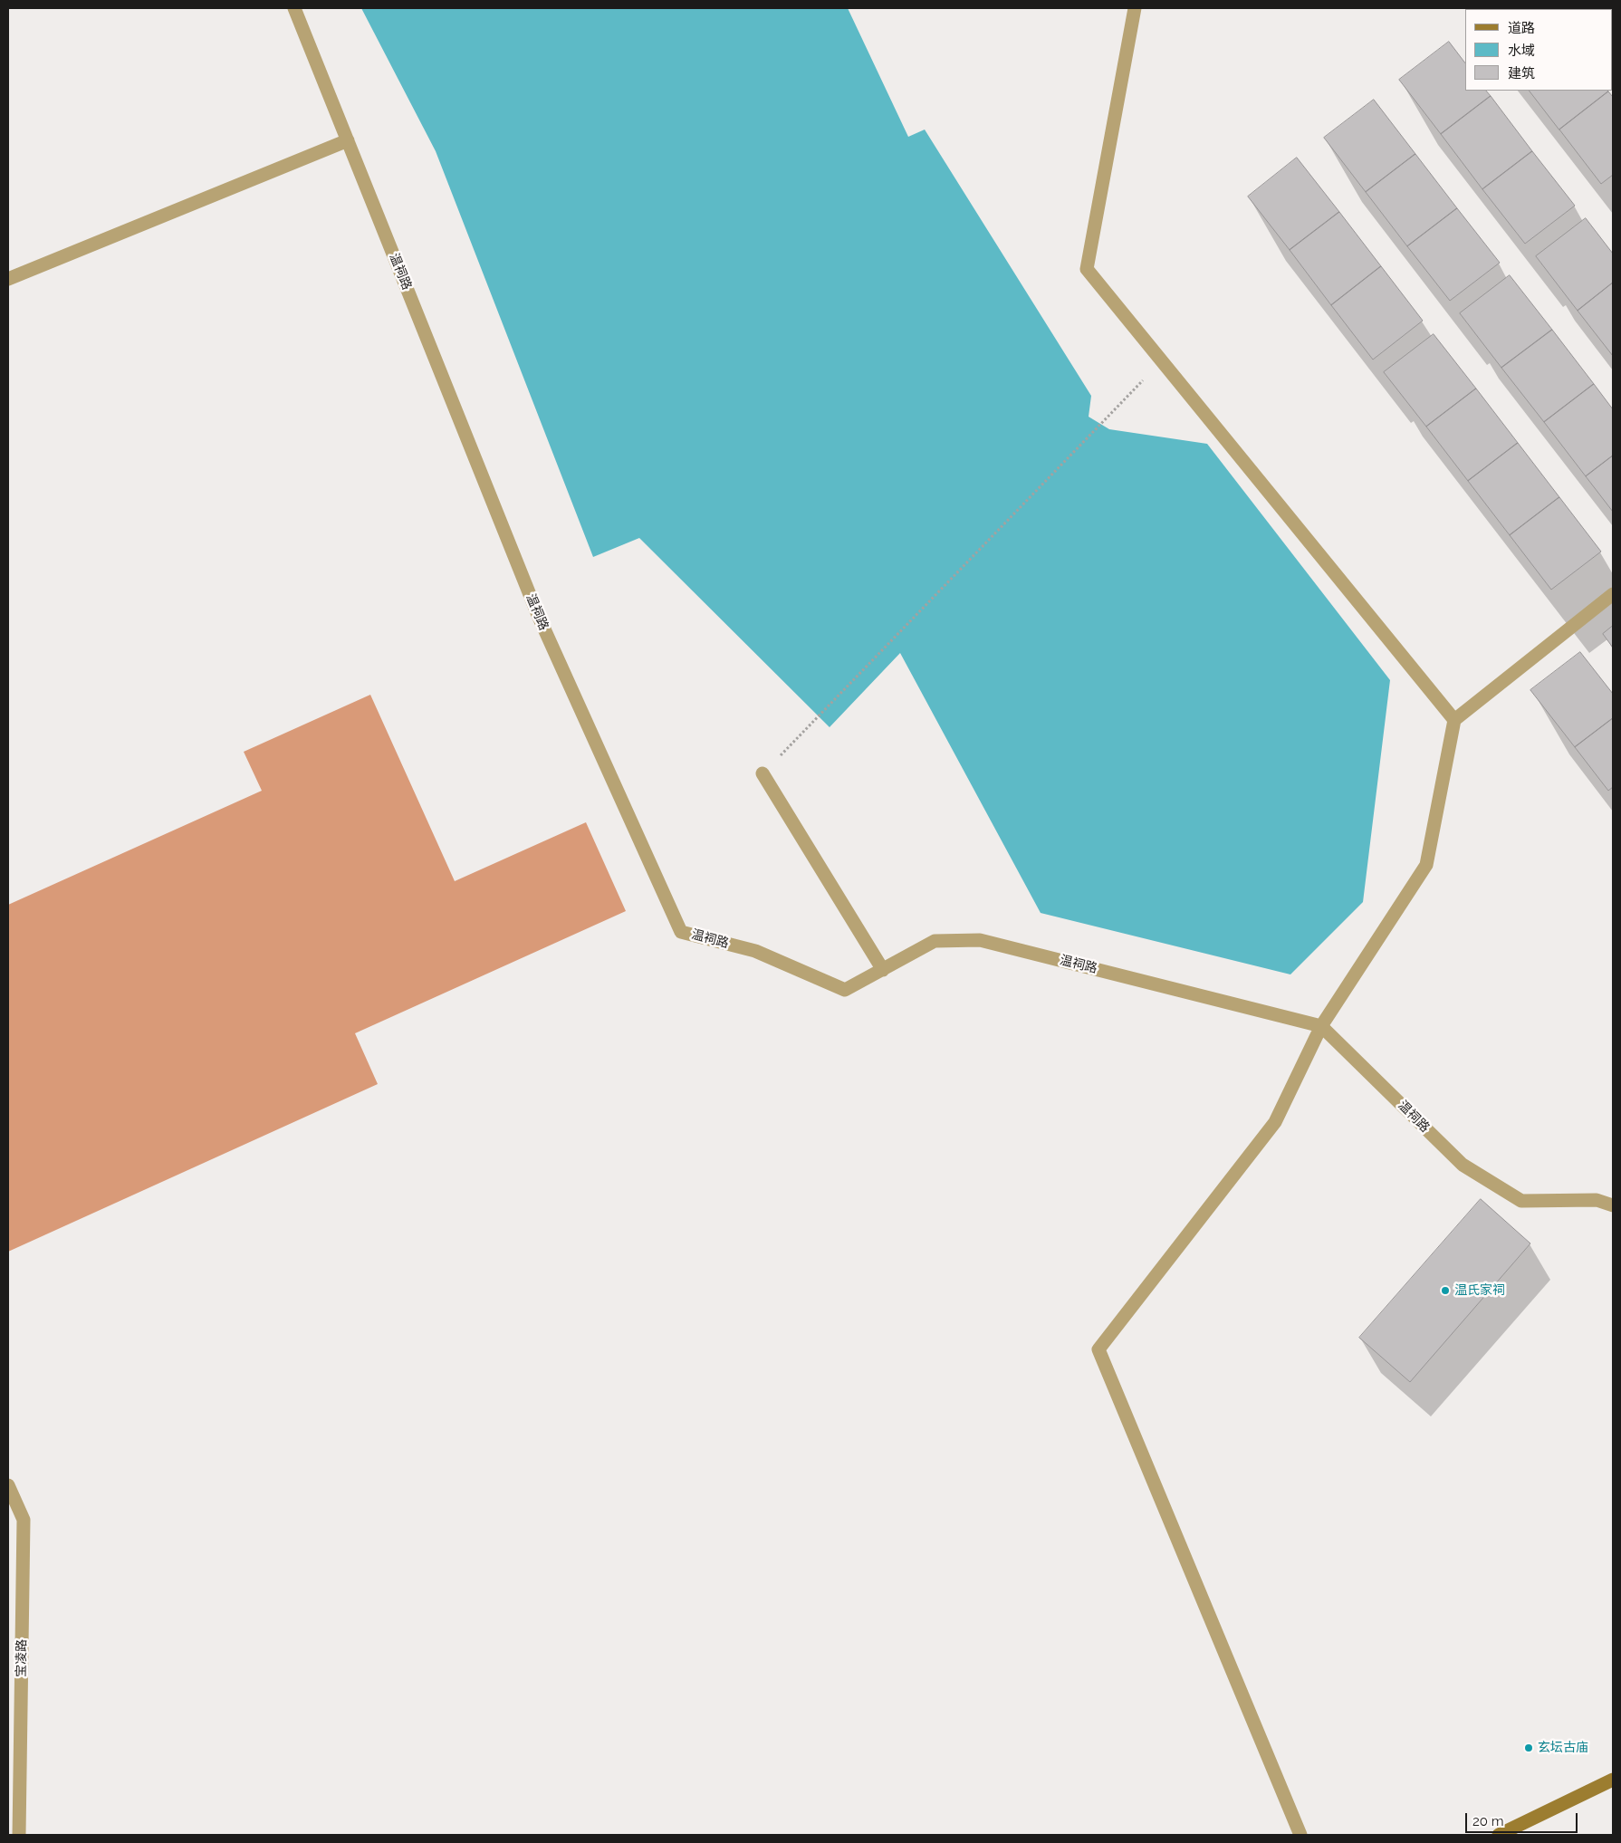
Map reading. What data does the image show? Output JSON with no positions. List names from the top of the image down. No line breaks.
{"streets":{"street":["温祠路","宝凌路"]},"places":["温氏家祠","玄坛古庙"],"legend":["道路","水域","建筑"],"scale_bar":"20 m"}
